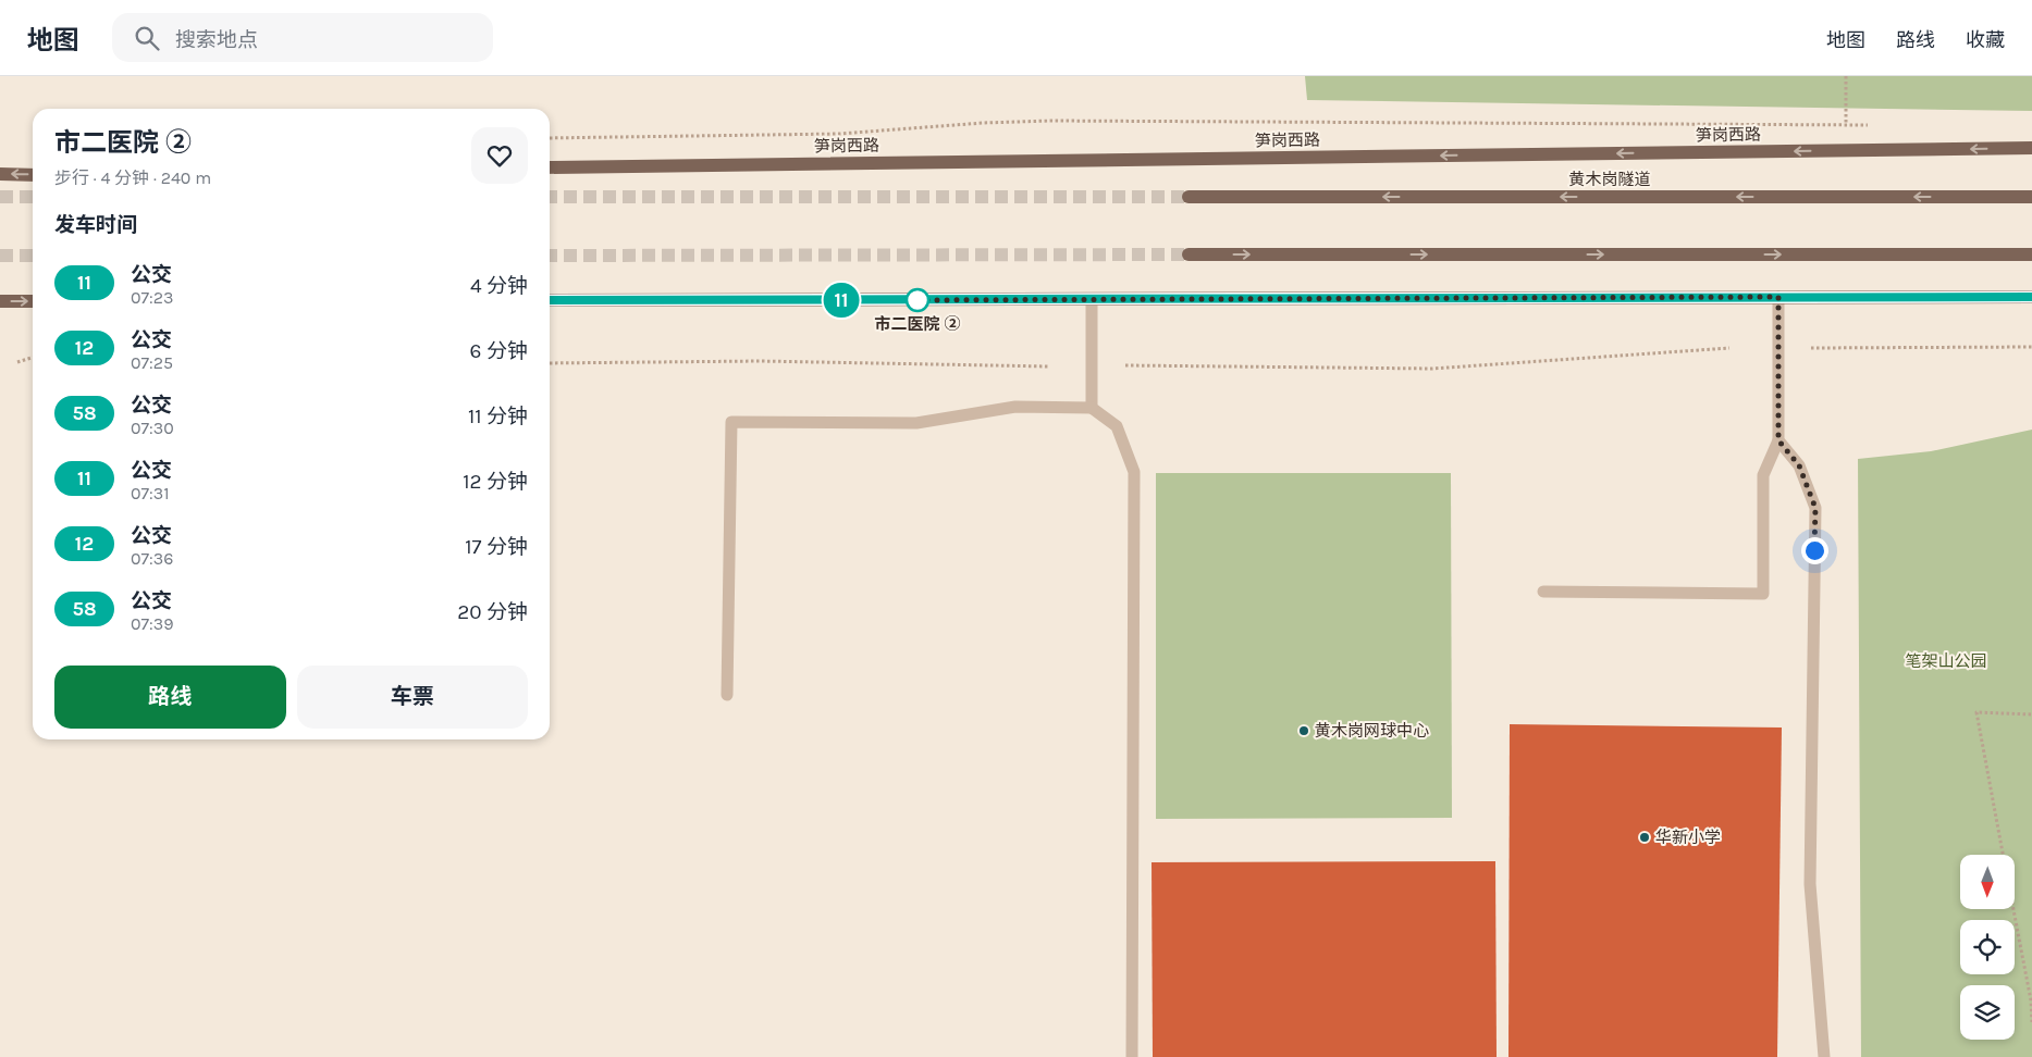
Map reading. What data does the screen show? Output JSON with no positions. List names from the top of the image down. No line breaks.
{"streets":{"main road":["笋岗西路","黄木岗隧道"]},"parks":["笔架山公园"],"places":["市二医院 ②","黄木岗网球中心","华新小学"],"lines":["bus line 11"],"north":"bottom","page":{"header":"地图","search":"搜索地点","nav":["地图","路线","收藏"],"on_map":"11","heading":[["市二医院 ②","步行 · 4 分钟 · 240 m"],"发车时间"],"list":[{"mark":"11","name":"公交","note":"07:23","value":"4 分钟"},{"mark":"12","name":"公交","note":"07:25","value":"6 分钟"},{"mark":"58","name":"公交","note":"07:30","value":"11 分钟"},{"mark":"11","name":"公交","note":"07:31","value":"12 分钟"},{"mark":"12","name":"公交","note":"07:36","value":"17 分钟"},{"mark":"58","name":"公交","note":"07:39","value":"20 分钟"}],"buttons":["路线","车票"]}}
